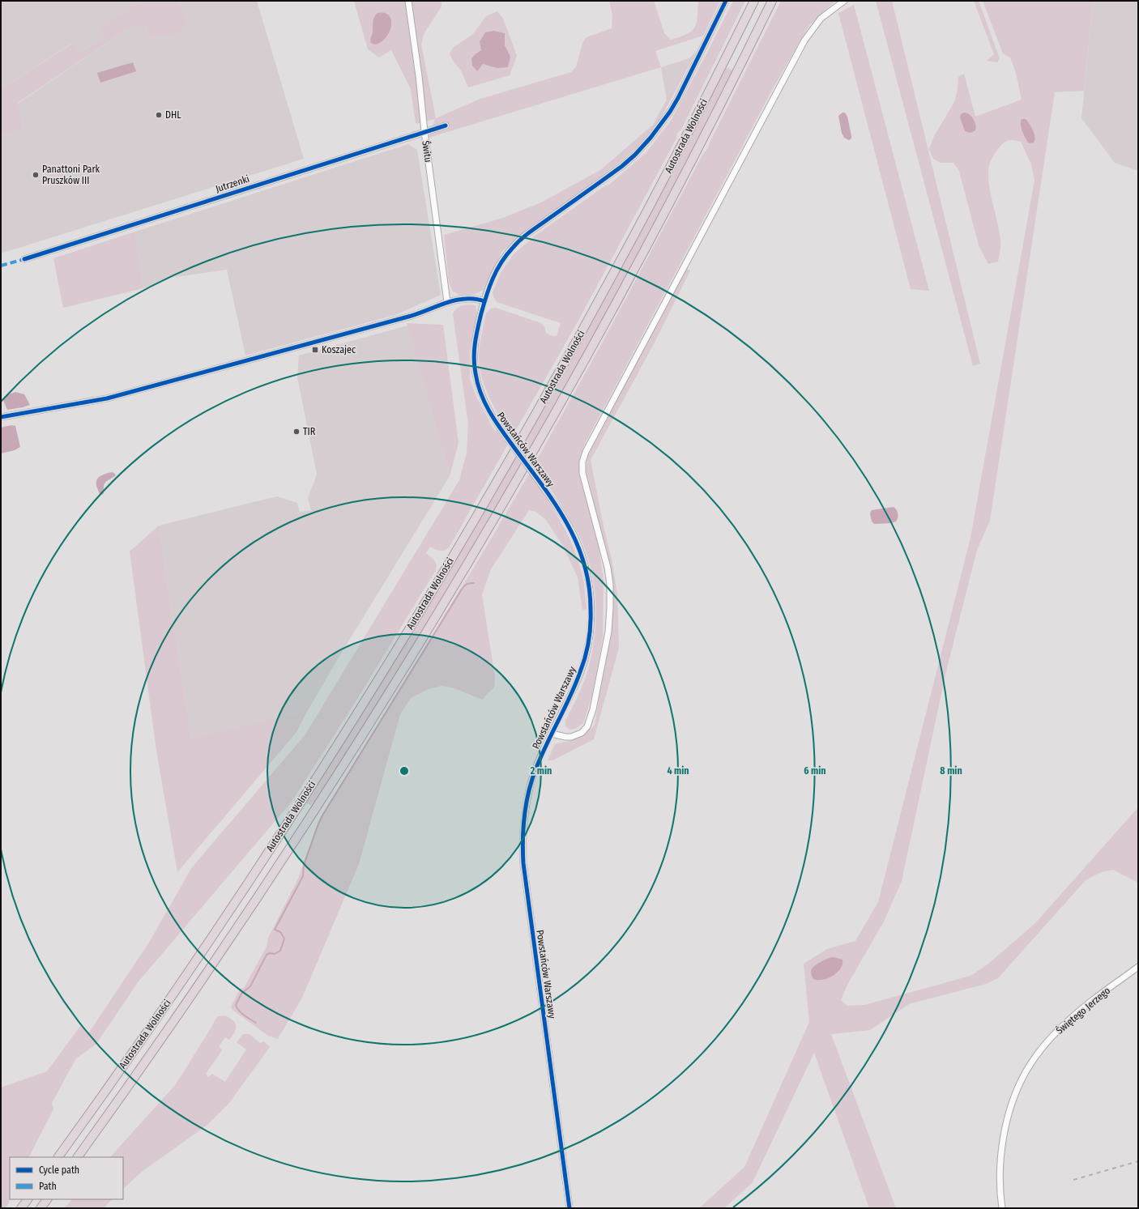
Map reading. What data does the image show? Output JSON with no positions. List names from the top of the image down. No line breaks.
{"streets":{"highway":["Autostrada Wolności"],"street":["Świtu","Jutrzenki","Powstańców Warszawy","Świętego Jerzego"]},"crossings":[["Świtu","Jutrzenki"]],"places":{"other":["DHL","Panattoni Park Pruszków III","TIR"],"transit":["Koszajec"]},"legend":["Cycle path","Path"],"rings":["2 min","4 min","6 min","8 min"]}
